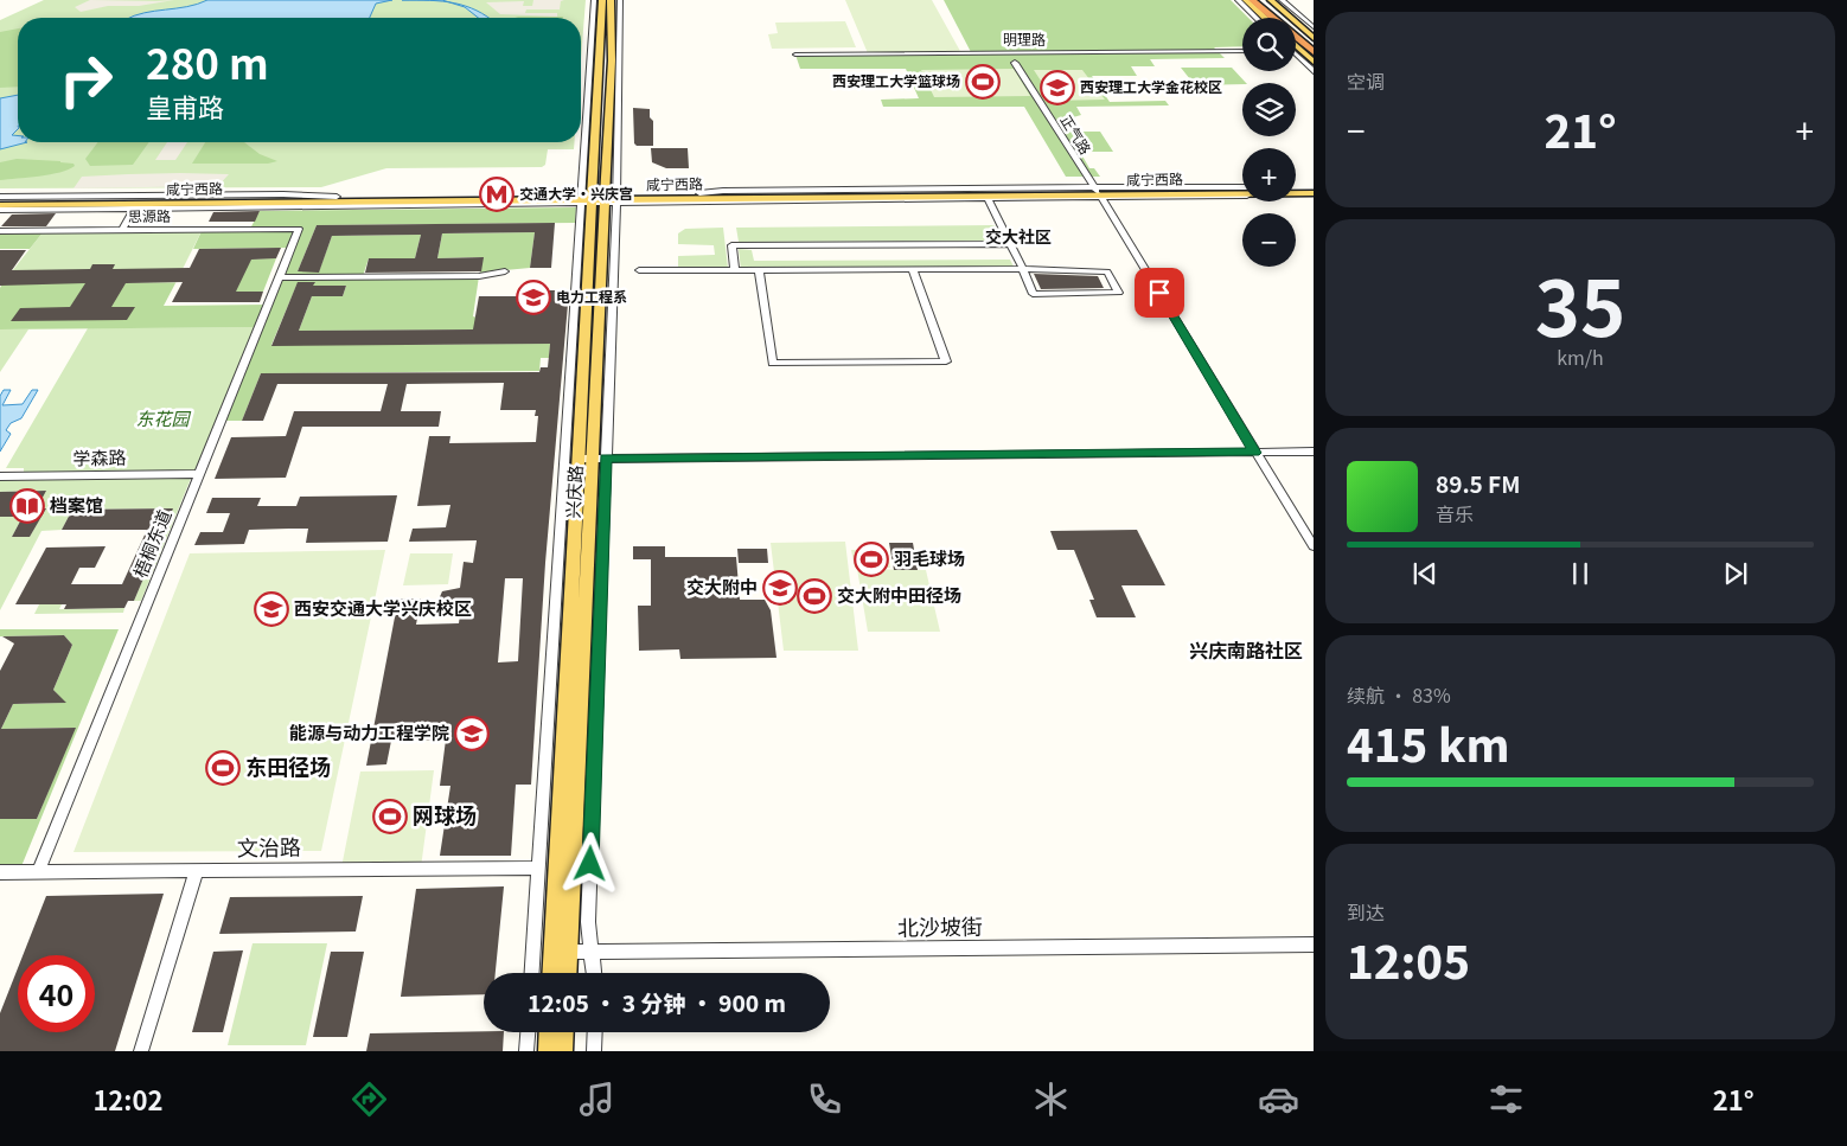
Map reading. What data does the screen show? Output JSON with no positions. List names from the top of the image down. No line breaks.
{"streets":{"main road":["咸宁西路","兴庆路"],"street":["明理路","正气路","思源路","学森路","梧桐东道","文治路","北沙坡街"]},"crossings":[["正气路","咸宁西路"],["咸宁西路","兴庆路"],["思源路","梧桐东道"],["学森路","梧桐东道"],["兴庆路","北沙坡街"],["梧桐东道","文治路"]],"districts":["交大社区","兴庆南路社区"],"parks":["东花园"],"places":{"sports":["西安理工大学篮球场","羽毛球场","交大附中田径场","东田径场","网球场"],"school or university":["西安理工大学金花校区","电力工程系","交大附中","西安交通大学兴庆校区","能源与动力工程学院"],"metro station":["交通大学·兴庆宫"],"library":["档案馆"]},"page":{"tile":["空调",["35","km/h"],["续航 · 83%","415 km"],["到达","12:05"]],"map_buttons":["+","−"],"turn":["280 m","皇甫路"],"heat":["−","21°","+"],"song":["89.5 FM","音乐"],"limit":"40","trip":"12:05 · 3 分钟 · 900 m","tabs":["12:02","21°"]}}
